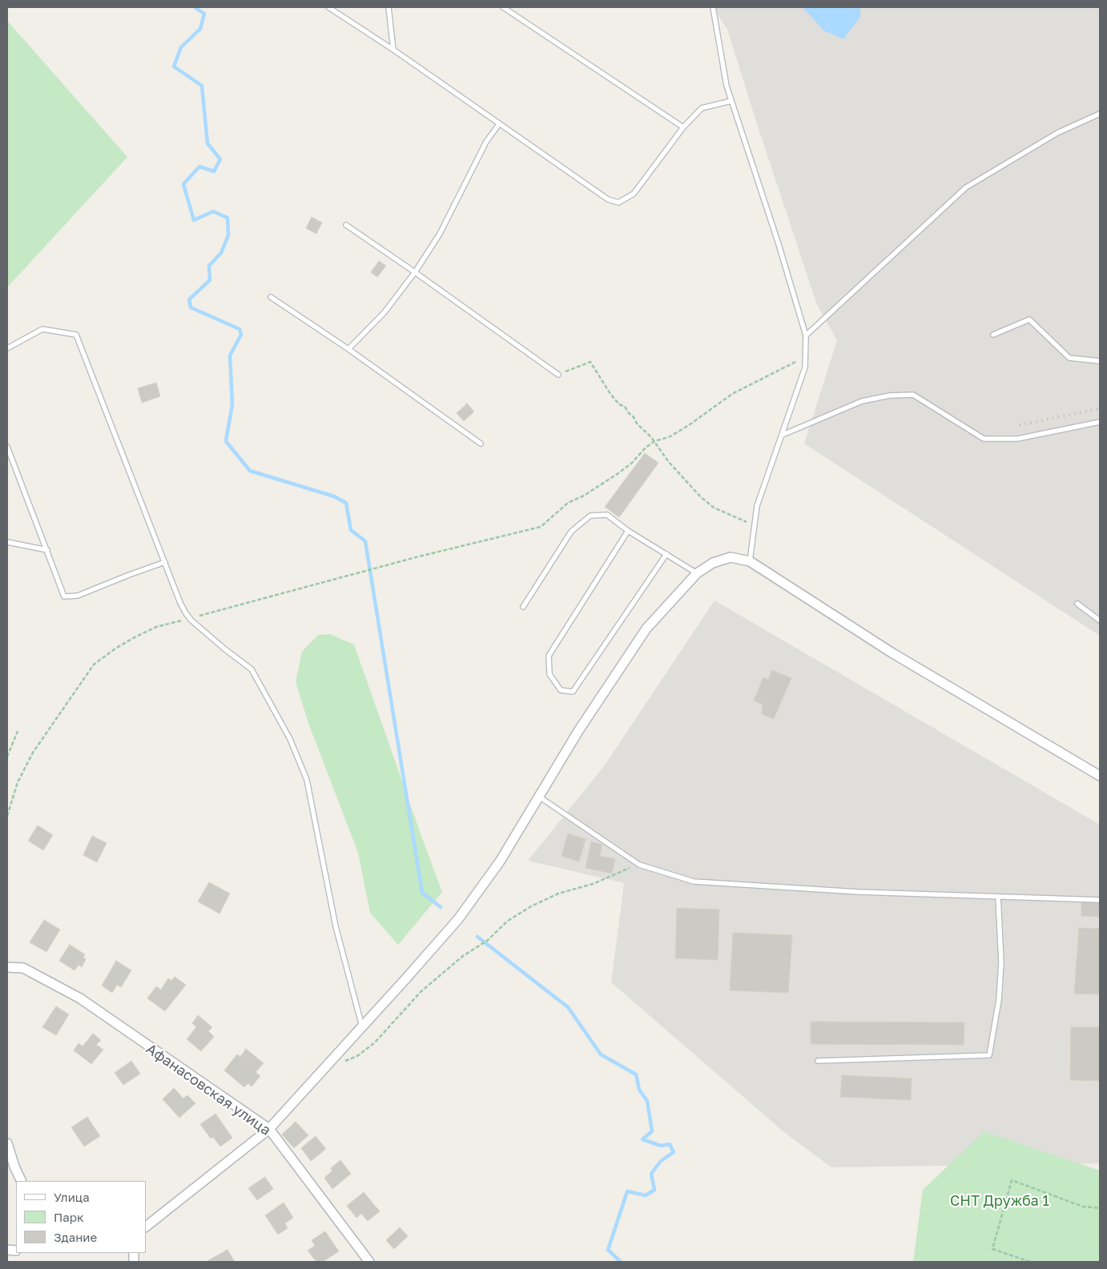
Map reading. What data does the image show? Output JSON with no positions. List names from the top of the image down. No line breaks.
{"streets":{"street":["Афанасовская улица"]},"parks":["СНТ Дружба 1"],"legend":["Улица","Парк","Здание"]}
